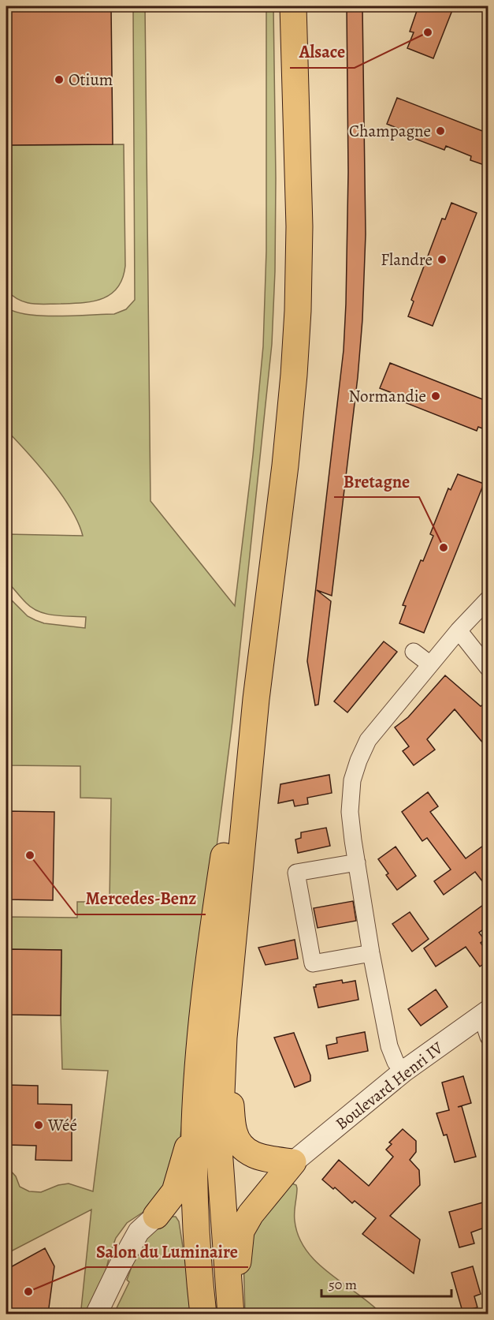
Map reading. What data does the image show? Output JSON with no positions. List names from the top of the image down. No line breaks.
{"streets":{"street":["Boulevard Henri IV"]},"places":["Alsace","Otium","Champagne","Flandre","Normandie","Bretagne","Mercedes-Benz","Wéé","Salon du Luminaire"],"scale_bar":"50 m"}
